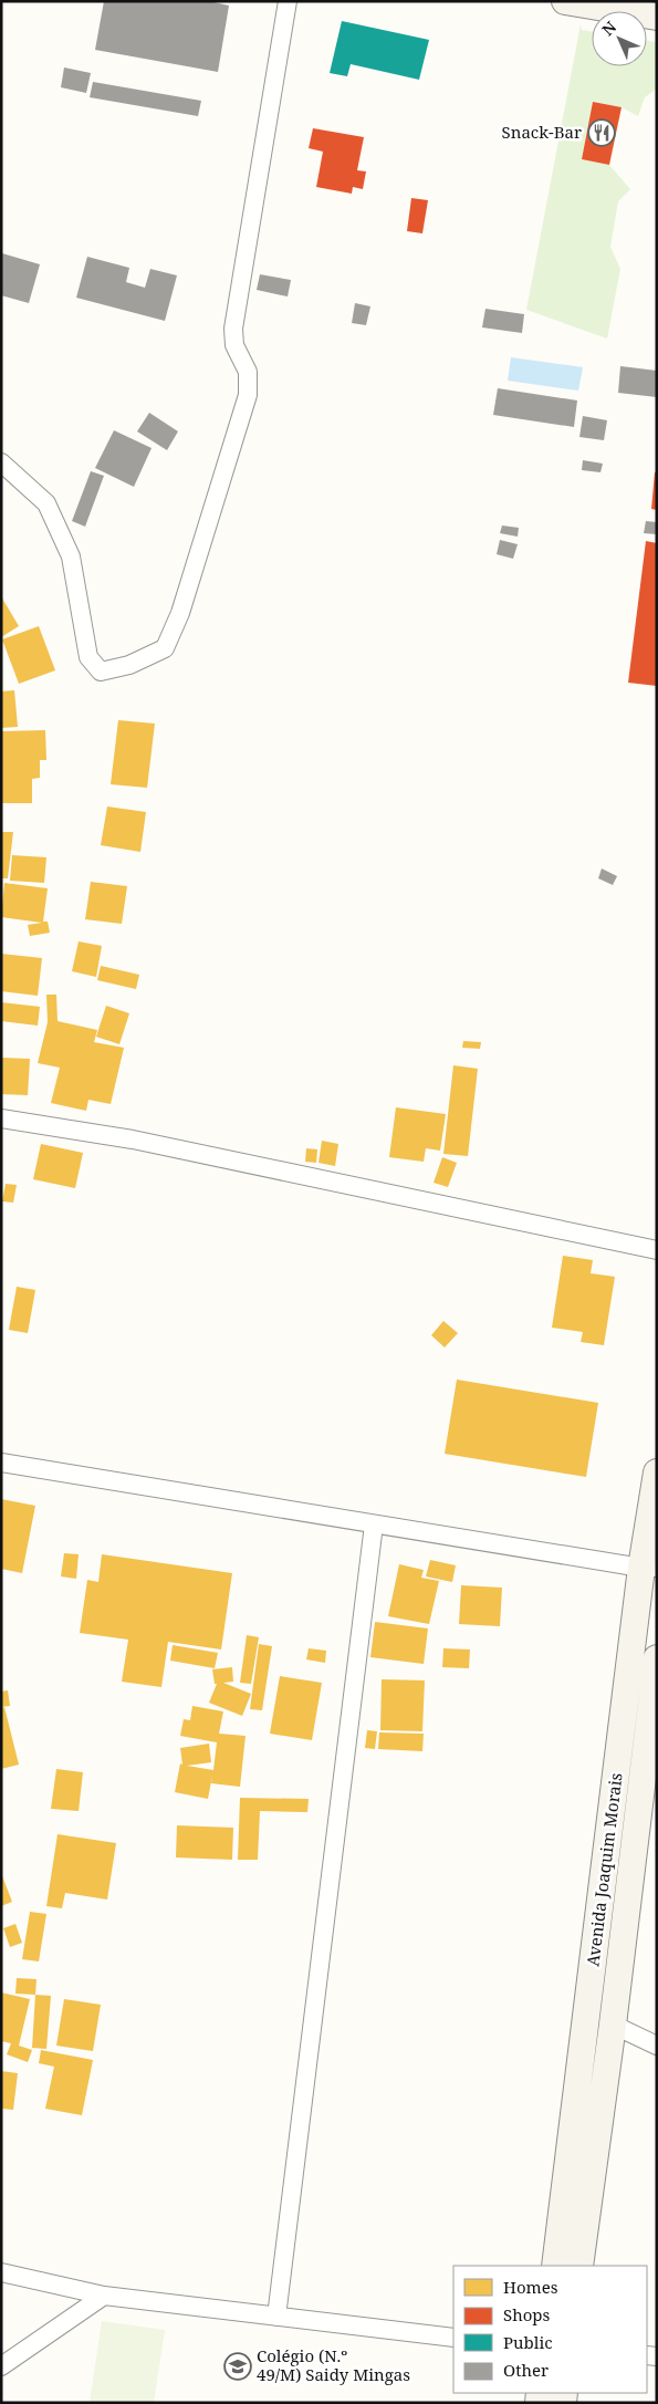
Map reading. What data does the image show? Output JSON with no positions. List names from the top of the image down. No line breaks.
{"streets":{"street":["Avenida Joaquim Morais"]},"places":{"restaurant":["Snack-Bar"],"school or university":["Colégio (N.º 49/M) Saidy Mingas"]},"legend":["Homes","Shops","Public","Other"],"north":"top left"}
